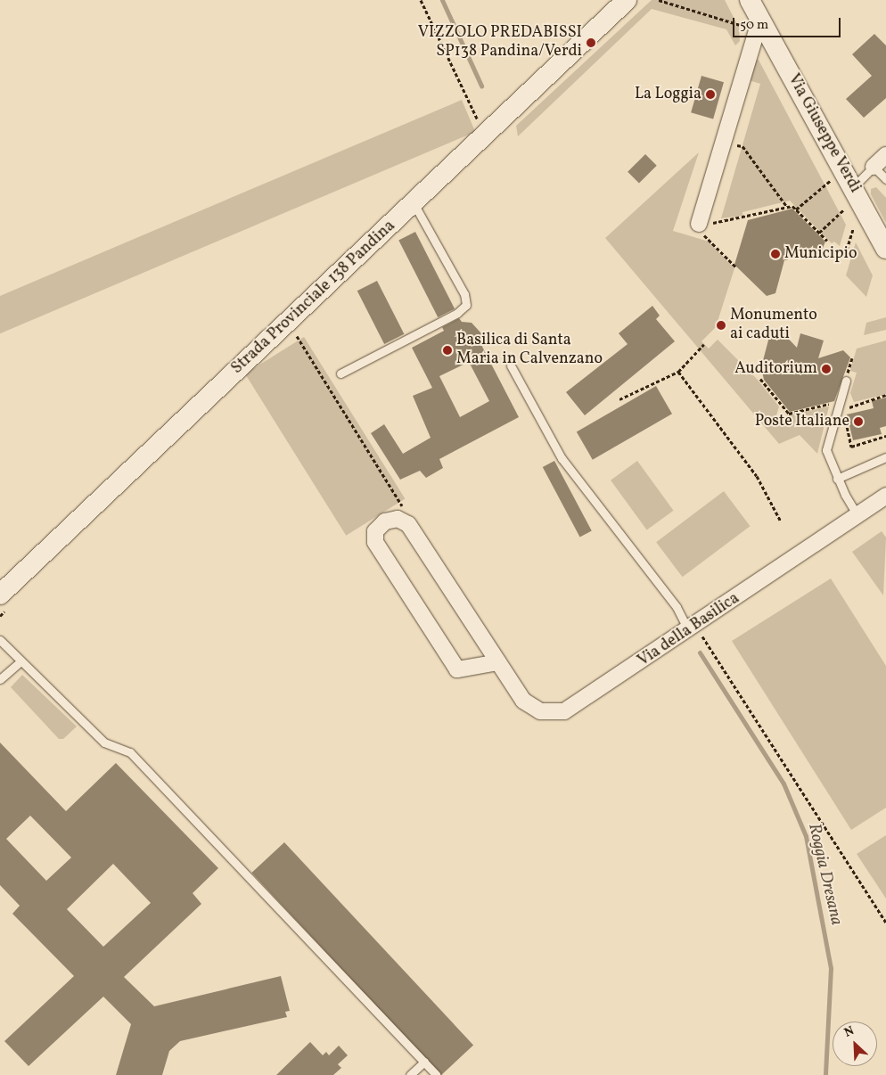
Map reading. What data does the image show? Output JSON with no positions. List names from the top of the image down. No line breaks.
{"streets":{"street":["Via Giuseppe Verdi","Strada Provinciale 138 Pandina","Via della Basilica"]},"water":["Roggia Dresana"],"places":["VIZZOLO PREDABISSI SP138 Pandina/Verdi","La Loggia","Municipio","Monumento ai caduti","Basilica di Santa Maria in Calvenzano","Auditorium","Poste Italiane"],"scale_bar":"50 m","north":"top left"}
